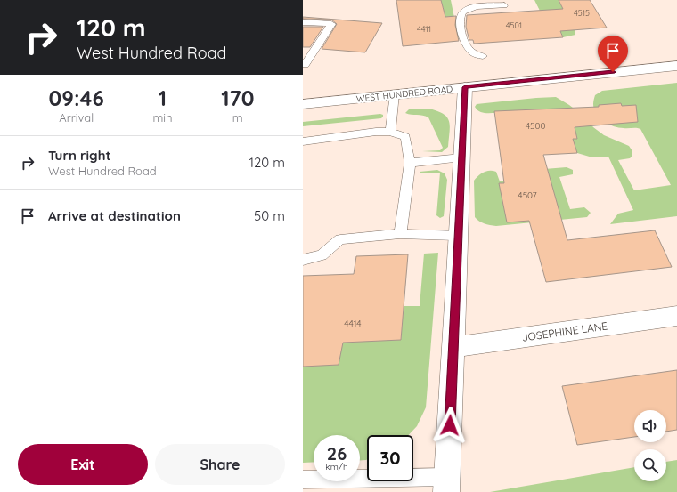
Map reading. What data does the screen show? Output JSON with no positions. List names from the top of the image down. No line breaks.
{"streets":{"street":["WEST HUNDRED ROAD","JOSEPHINE LANE"]},"house_numbers":["4515","4501","4411","4500","4507","4414"],"page":{"turn":["120 m","West Hundred Road"],"eta":["09:46","Arrival","1","min","170","m"],"list":[{"name":"Turn right","note":"West Hundred Road","value":"120 m"},{"name":"Arrive at destination","value":"50 m"}],"speed":"26 km/h","limit":"30","buttons":["Exit","Share"]}}
